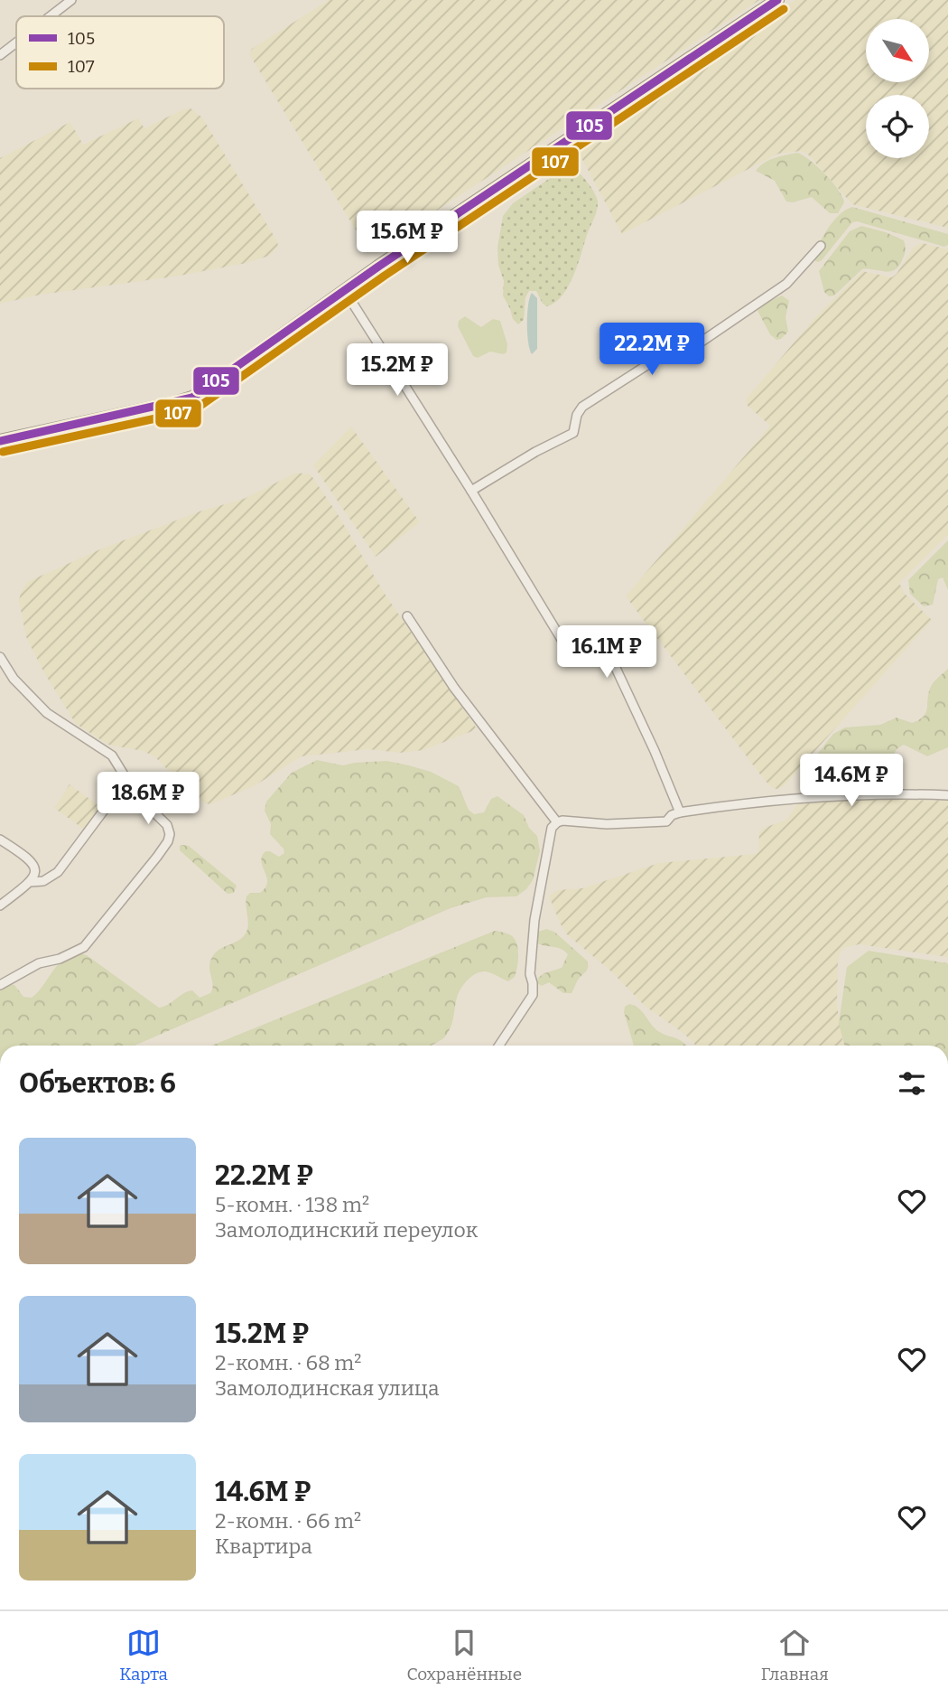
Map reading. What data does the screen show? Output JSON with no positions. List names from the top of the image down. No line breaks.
{"lines":["transit line 105","transit line 107"],"legend":["105","107"],"north":"bottom right","page":{"price":["15.6M ₽","22.2M ₽","15.2M ₽","16.1M ₽","14.6M ₽","18.6M ₽"],"heading":"Объектов: 6","list":[{"name":"22.2M ₽","note":"5-комн. · 138 m² · Замолодинский переулок"},{"name":"15.2M ₽","note":"2-комн. · 68 m² · Замолодинская улица"},{"name":"14.6M ₽","note":"2-комн. · 66 m² · Квартира"}],"tabs":["Карта","Сохранённые","Главная"]}}
